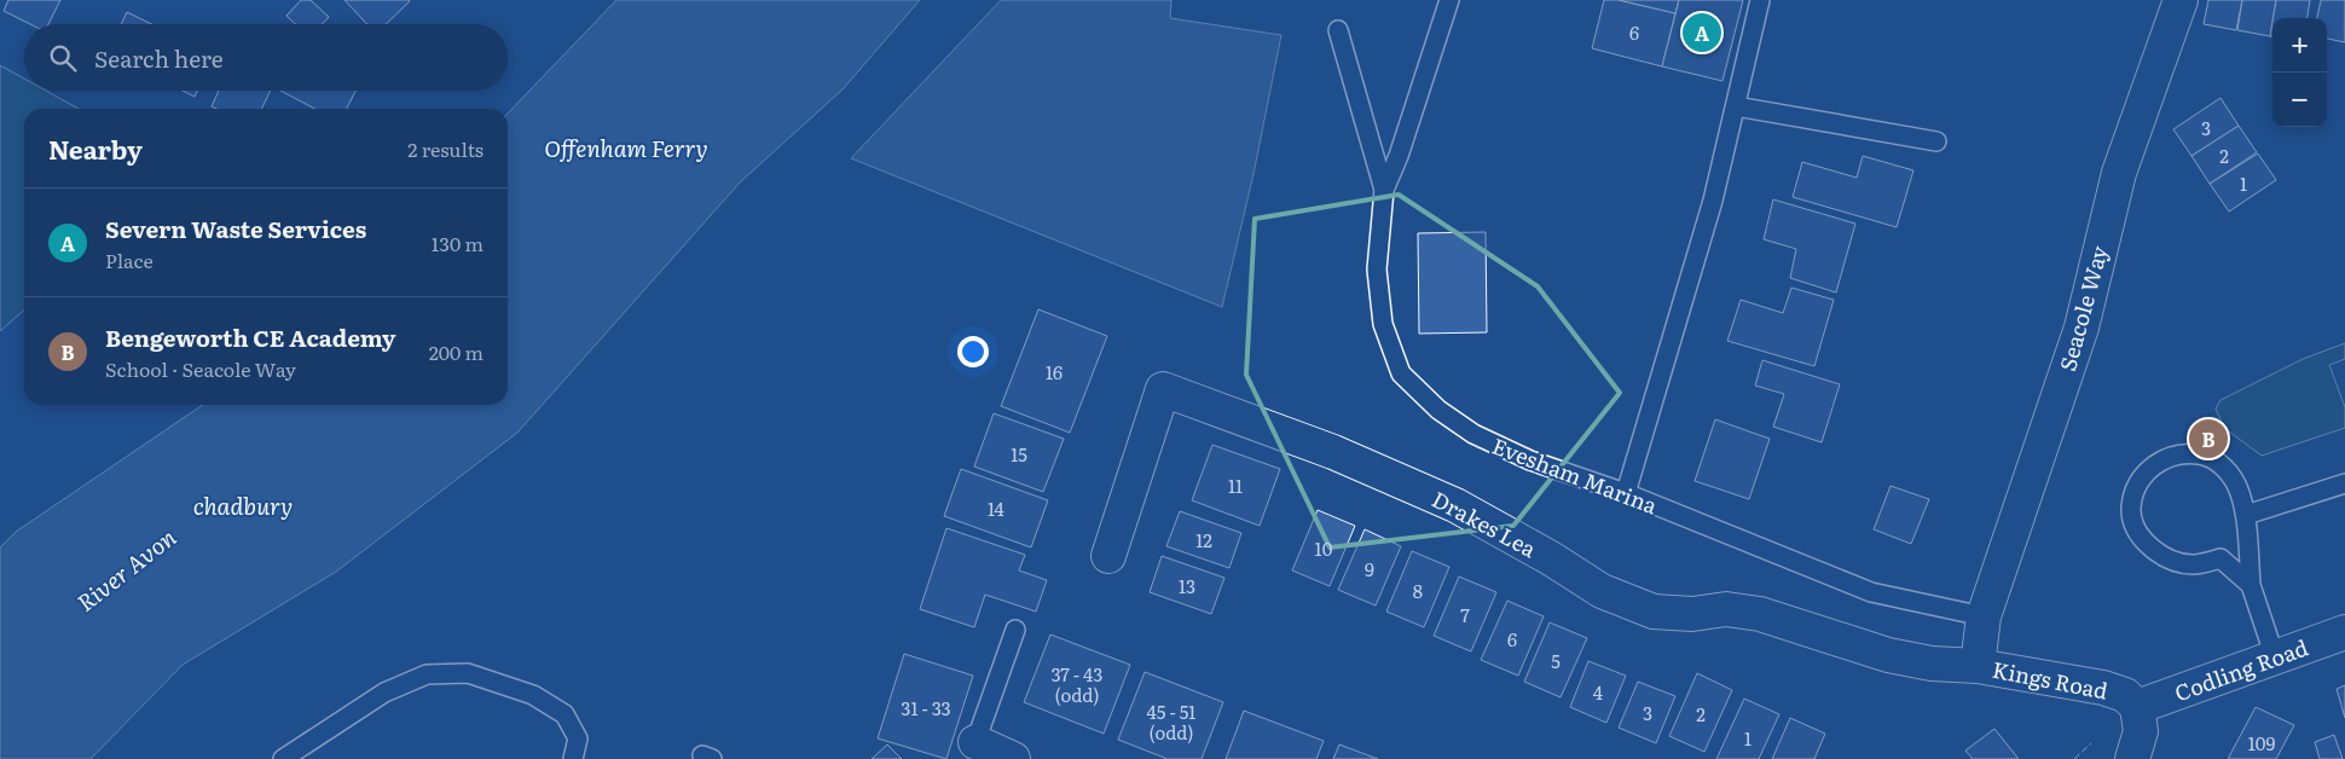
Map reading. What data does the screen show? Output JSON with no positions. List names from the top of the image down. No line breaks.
{"streets":{"street":["Seacole Way","Drakes Lea","Codling Road","Kings Road"],"lane":["Evesham Marina"]},"crossings":[["Seacole Way","Evesham Marina"],["Drakes Lea","Kings Road"],["Codling Road","Kings Road"]],"water":["Offenham Ferry","chadbury","River Avon"],"house_numbers":["6","3","2","1","16","15","11","14","12","10","9","13","8","7","6","5","37 - 43 (odd)","4","31 - 33","45 - 51 (odd)","3","2","1","109"],"page":{"pins":["A","B"],"map_buttons":["+","−"],"search":"Search here","heading":["Nearby","2 results"],"list":[{"mark":"A","name":"Severn Waste Services","note":"Place","value":"130 m"},{"mark":"B","name":"Bengeworth CE Academy","note":"School · Seacole Way","value":"200 m"}]}}
